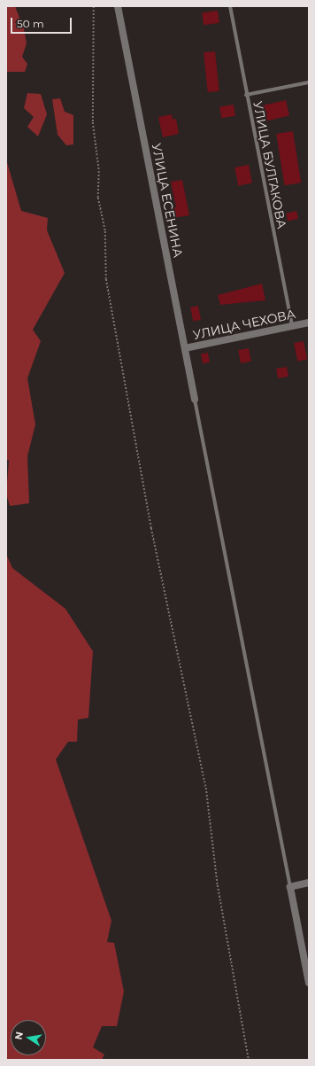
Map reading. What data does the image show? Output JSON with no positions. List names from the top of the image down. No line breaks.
{"streets":{"street":["УЛИЦА ЕСЕНИНА","УЛИЦА ЧЕХОВА"],"lane":["УЛИЦА БУЛГАКОВА"]},"crossings":[["УЛИЦА БУЛГАКОВА","УЛИЦА ЧЕХОВА"],["УЛИЦА ЕСЕНИНА","УЛИЦА ЧЕХОВА"]],"scale_bar":"50 m","north":"left"}
